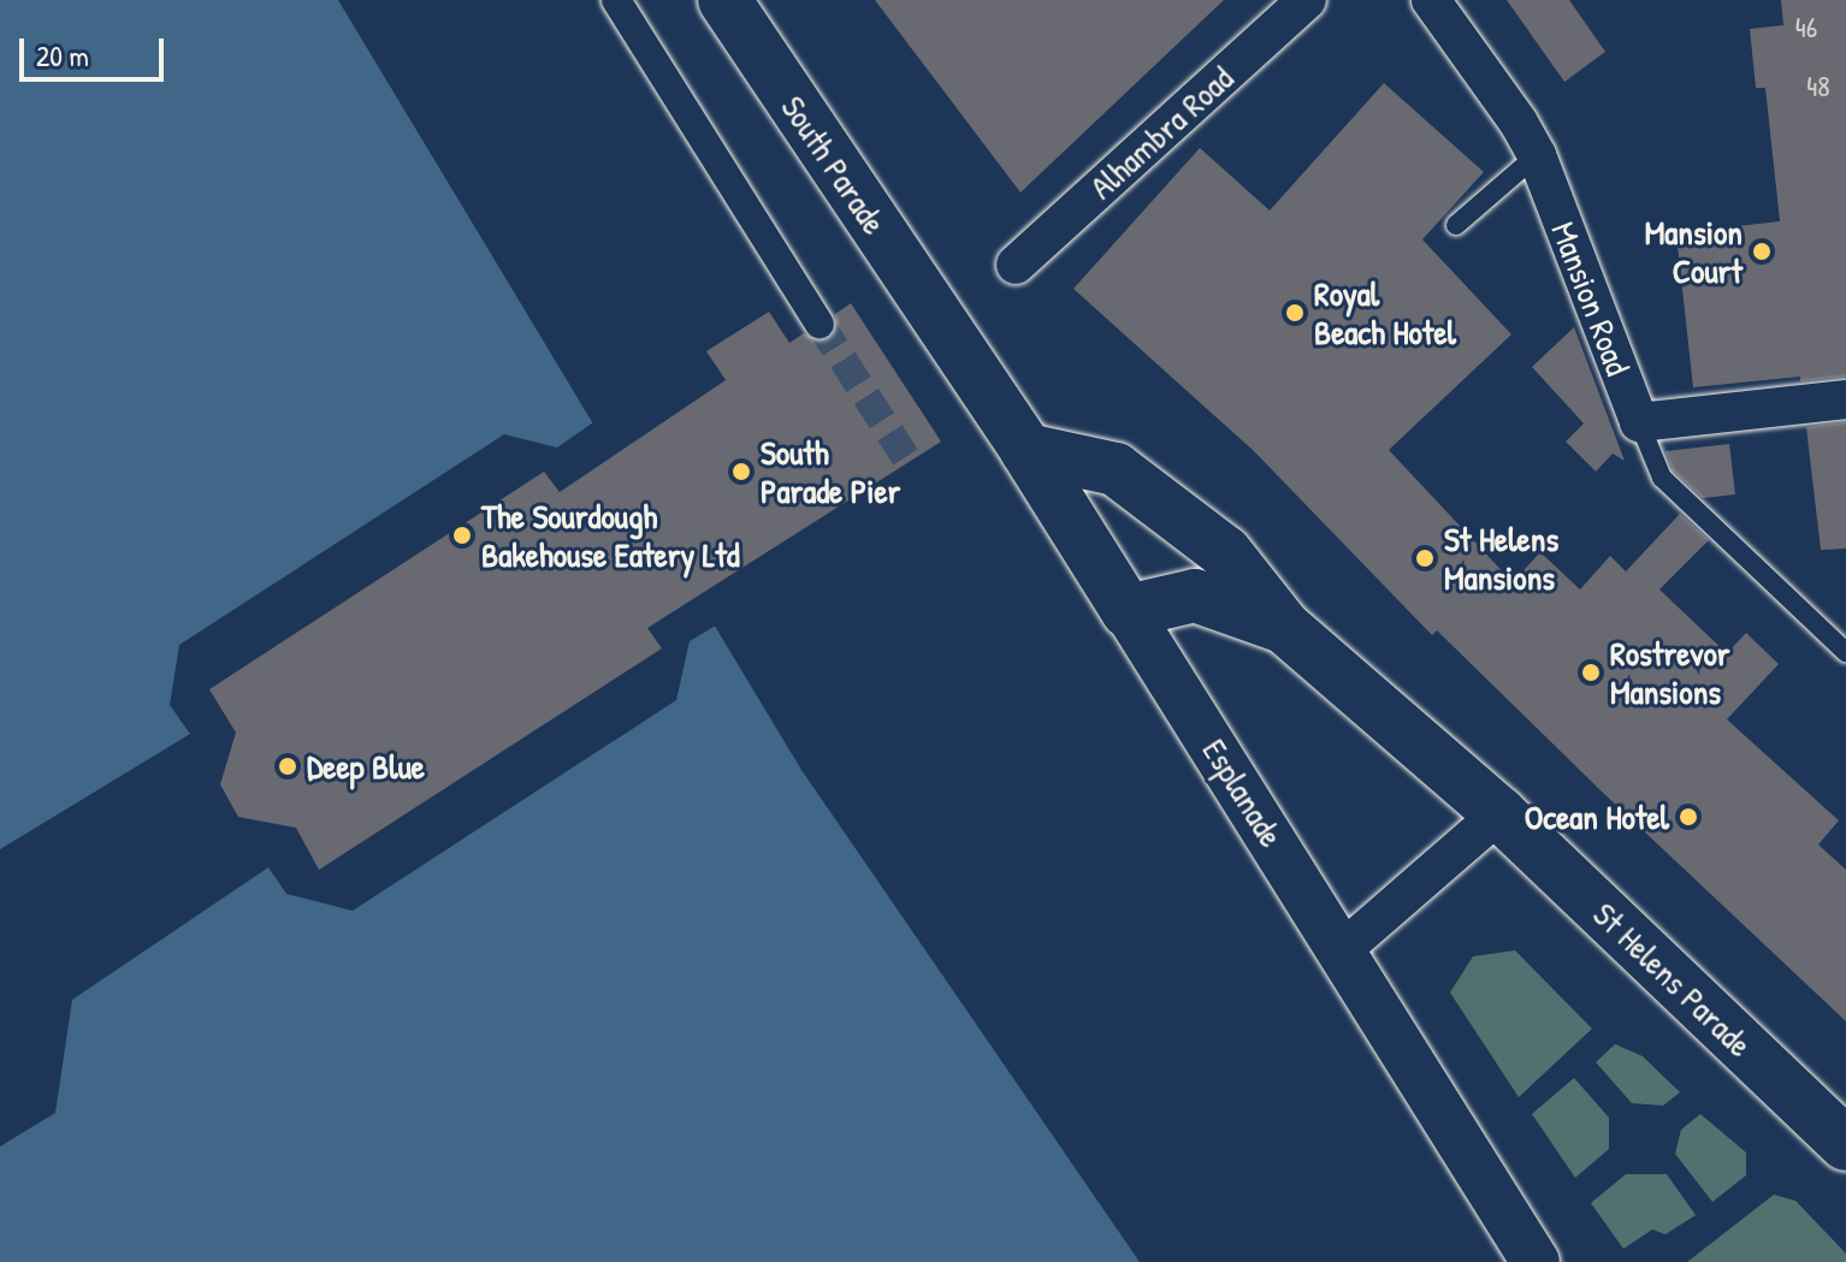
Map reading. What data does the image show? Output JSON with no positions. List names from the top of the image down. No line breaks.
{"streets":{"main road":["South Parade","Esplanade","St Helens Parade"],"street":["Alhambra Road","Mansion Road"]},"crossings":[["South Parade","Esplanade"],["Esplanade","St Helens Parade"]],"places":["Mansion Court","Royal Beach Hotel","South Parade Pier","The Sourdough Bakehouse Eatery Ltd","St Helens Mansions","Rostrevor Mansions","Deep Blue","Ocean Hotel"],"house_numbers":["46","48"],"scale_bar":"20 m"}
